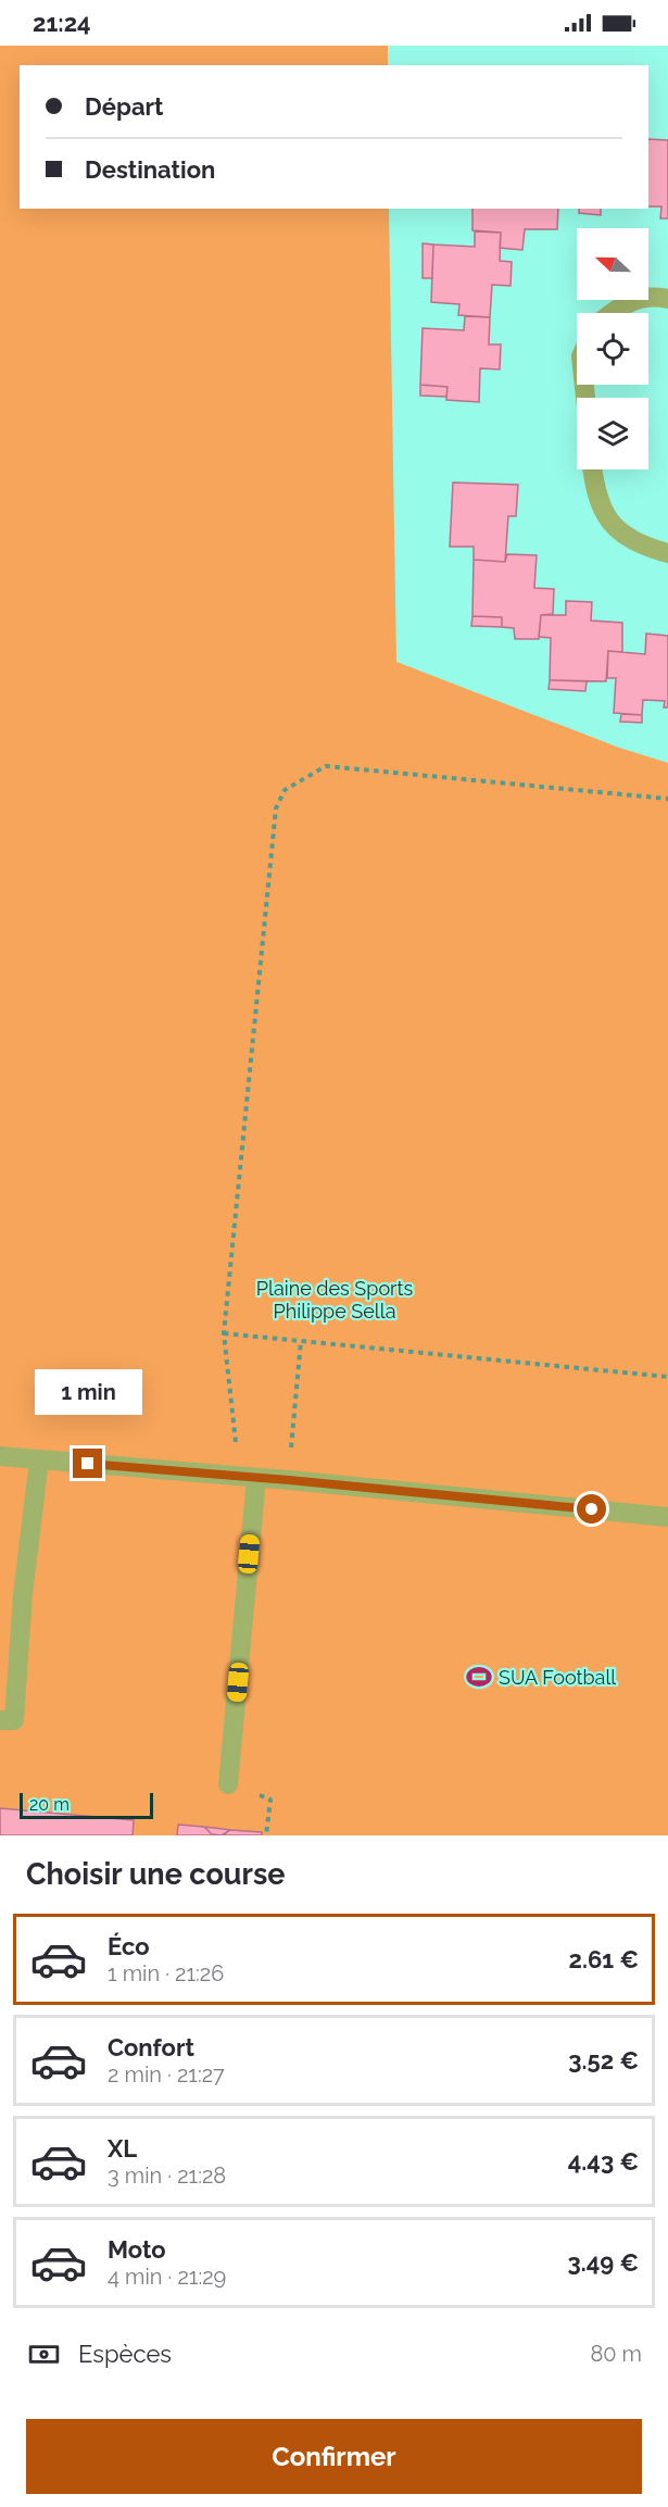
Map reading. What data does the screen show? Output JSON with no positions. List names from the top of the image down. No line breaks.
{"parks":["Plaine des Sports Philippe Sella"],"places":{"sports":["SUA Football"]},"scale_bar":"20 m","north":"left","page":{"status":"21:24","banner":["Départ","Destination"],"bubble":"1 min","scale":"20 m","heading":"Choisir une course","list":[{"name":"Éco","note":"1 min · 21:26","value":"2.61 €"},{"name":"Confort","note":"2 min · 21:27","value":"3.52 €"},{"name":"XL","note":"3 min · 21:28","value":"4.43 €"},{"name":"Moto","note":"4 min · 21:29","value":"3.49 €"}],"pay":["Espèces","80 m"],"buttons":"Confirmer"}}
